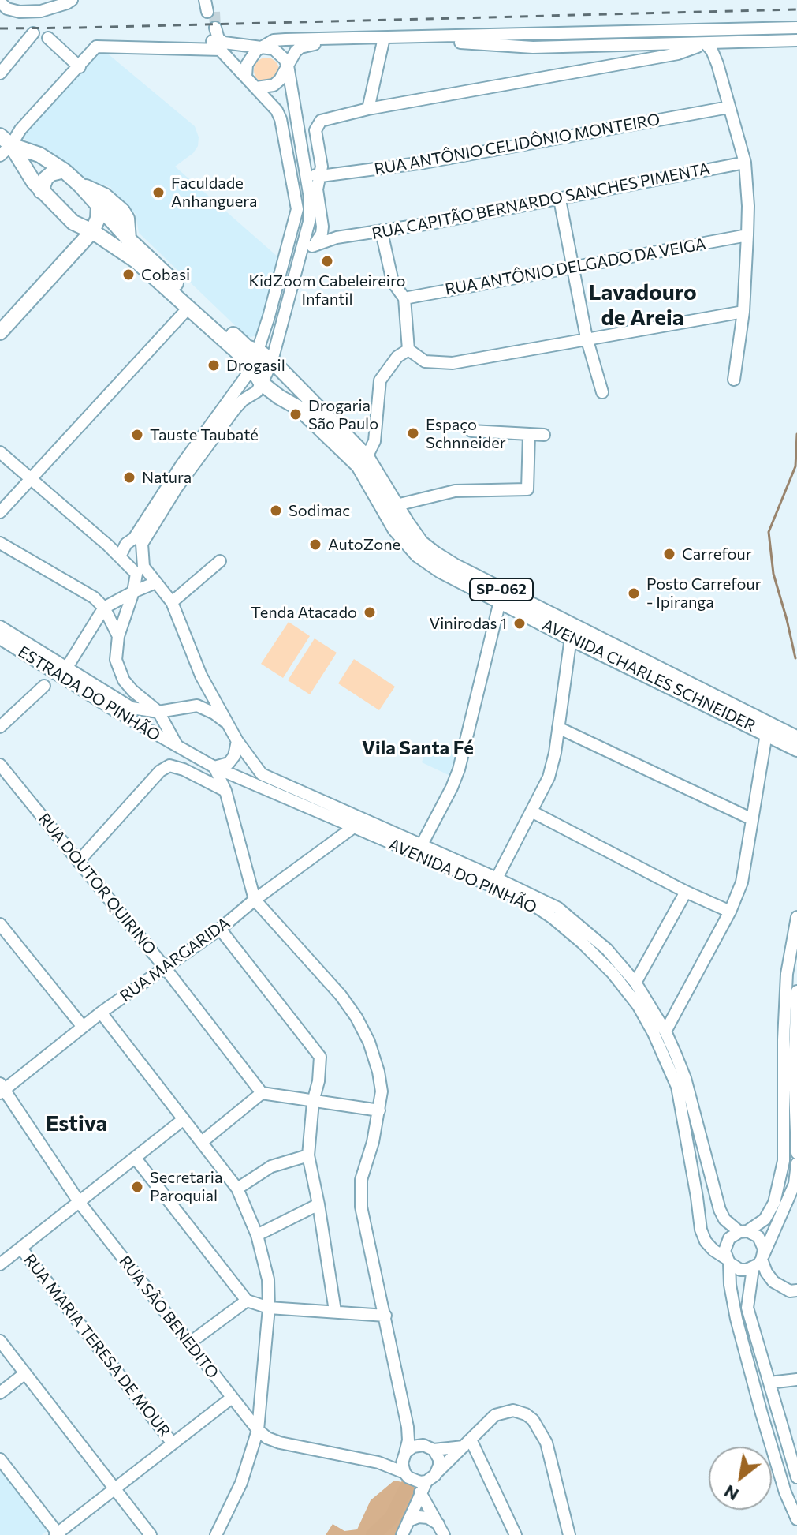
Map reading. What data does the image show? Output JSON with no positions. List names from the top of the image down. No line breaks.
{"streets":{"main road":["SP-062","AVENIDA CHARLES SCHNEIDER"],"street":["RUA ANTÔNIO CELIDÔNIO MONTEIRO","RUA CAPITÃO BERNARDO SANCHES PIMENTA","RUA ANTÔNIO DELGADO DA VEIGA","ESTRADA DO PINHÃO","AVENIDA DO PINHÃO","RUA DOUTOR QUIRINO","RUA MARGARIDA","RUA SÃO BENEDITO","RUA MARIA TERESA DE MOUR"]},"crossings":[["SP-062","AVENIDA CHARLES SCHNEIDER"],["ESTRADA DO PINHÃO","AVENIDA DO PINHÃO"],["AVENIDA DO PINHÃO","RUA MARGARIDA"],["RUA DOUTOR QUIRINO","RUA MARGARIDA"],["RUA MARGARIDA","RUA SÃO BENEDITO"]],"districts":["Lavadouro de Areia","Vila Santa Fé","Estiva"],"places":["Faculdade Anhanguera","KidZoom Cabeleireiro Infantil","Cobasi","Drogasil","Drogaria São Paulo","Espaço Schnneider","Tauste Taubaté","Natura","Sodimac","AutoZone","Carrefour","Posto Carrefour - Ipiranga","Tenda Atacado","Vinirodas 1","Secretaria Paroquial"],"north":"bottom left"}
